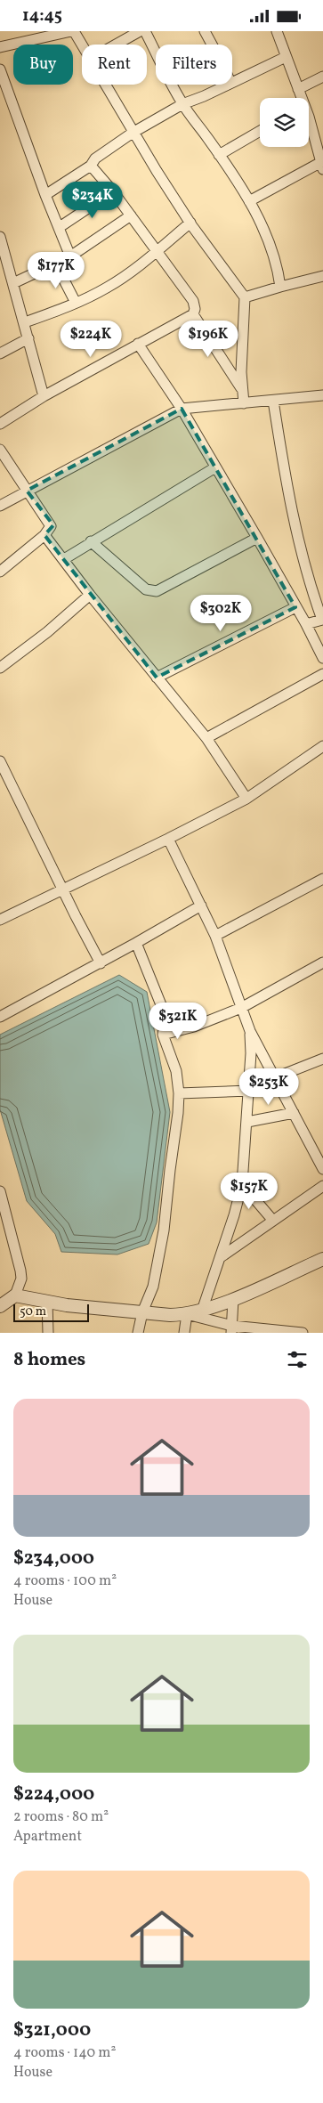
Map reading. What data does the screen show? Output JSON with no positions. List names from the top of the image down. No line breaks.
{"scale_bar":"50 m","page":{"status":"14:45","chip":["Buy","Rent","Filters"],"price":["$234K","$177K","$224K","$196K","$302K","$321K","$253K","$157K"],"scale":"50 m","heading":"8 homes","list":[{"name":"$234,000","note":"4 rooms · 100 m² · House"},{"name":"$224,000","note":"2 rooms · 80 m² · Apartment"},{"name":"$321,000","note":"4 rooms · 140 m² · House"}]}}
